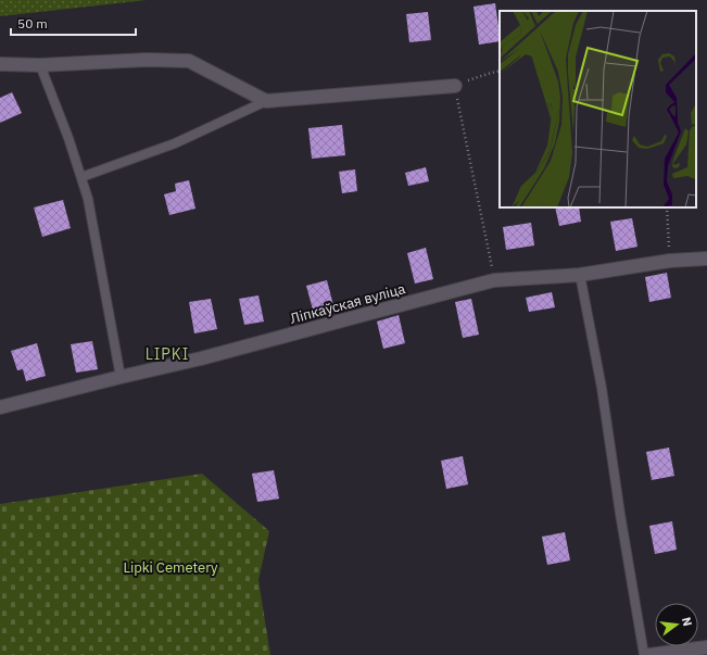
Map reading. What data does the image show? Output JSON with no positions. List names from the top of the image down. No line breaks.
{"streets":{"street":["Ліпкаўская вуліца"]},"districts":["LIPKI"],"parks":["Lipki Cemetery"],"scale_bar":"50 m","north":"right"}
